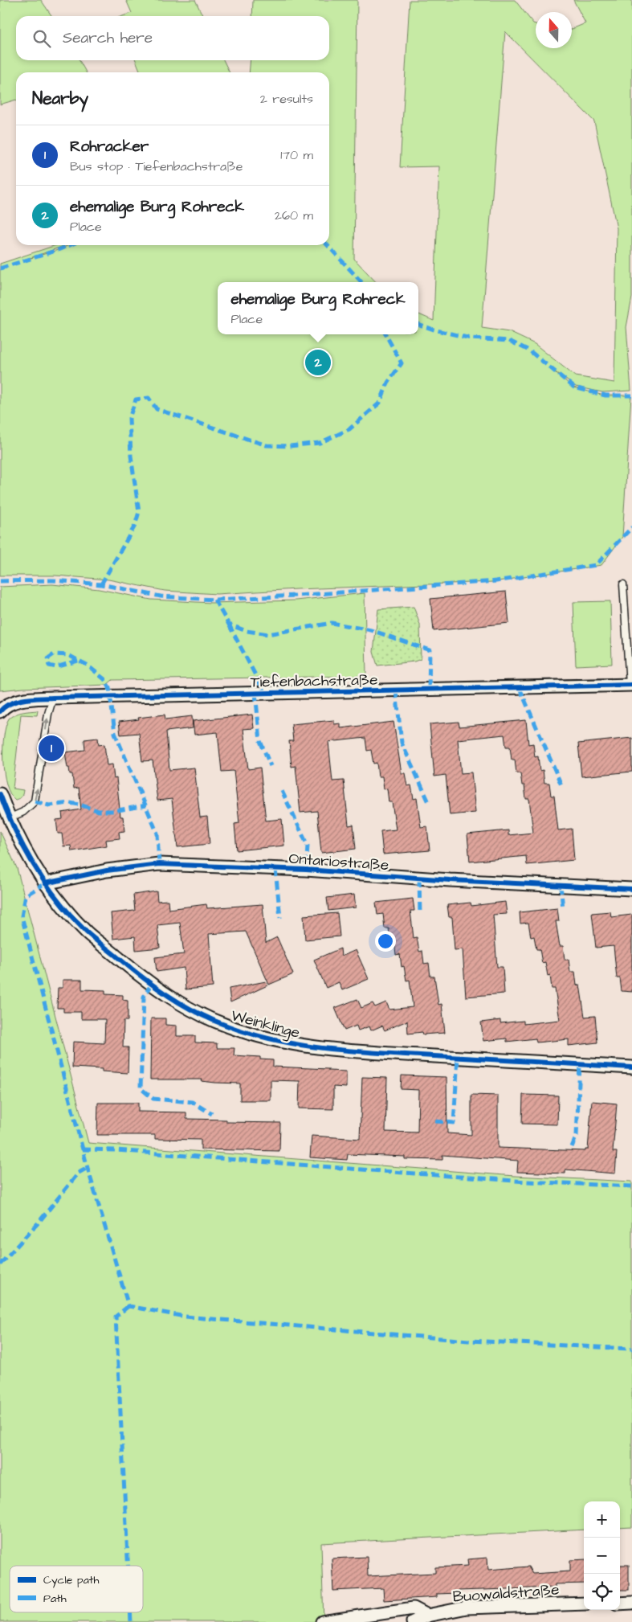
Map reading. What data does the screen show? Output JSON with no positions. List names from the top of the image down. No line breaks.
{"streets":{"street":["Tiefenbachstraße","Ontariostraße","Weinklinge","Buowaldstraße"]},"crossings":[["Ontariostraße","Weinklinge"]],"legend":["Cycle path","Path"],"north":"top","page":{"search":"Search here","heading":["Nearby","2 results"],"list":[{"mark":"1","name":"Rohracker","note":"Bus stop · Tiefenbachstraße","value":"170 m"},{"mark":"2","name":"ehemalige Burg Rohreck","note":"Place","value":"260 m"}],"popup":["ehemalige Burg Rohreck","Place"],"pins":["2","1"],"map_buttons":["+","−"]}}
